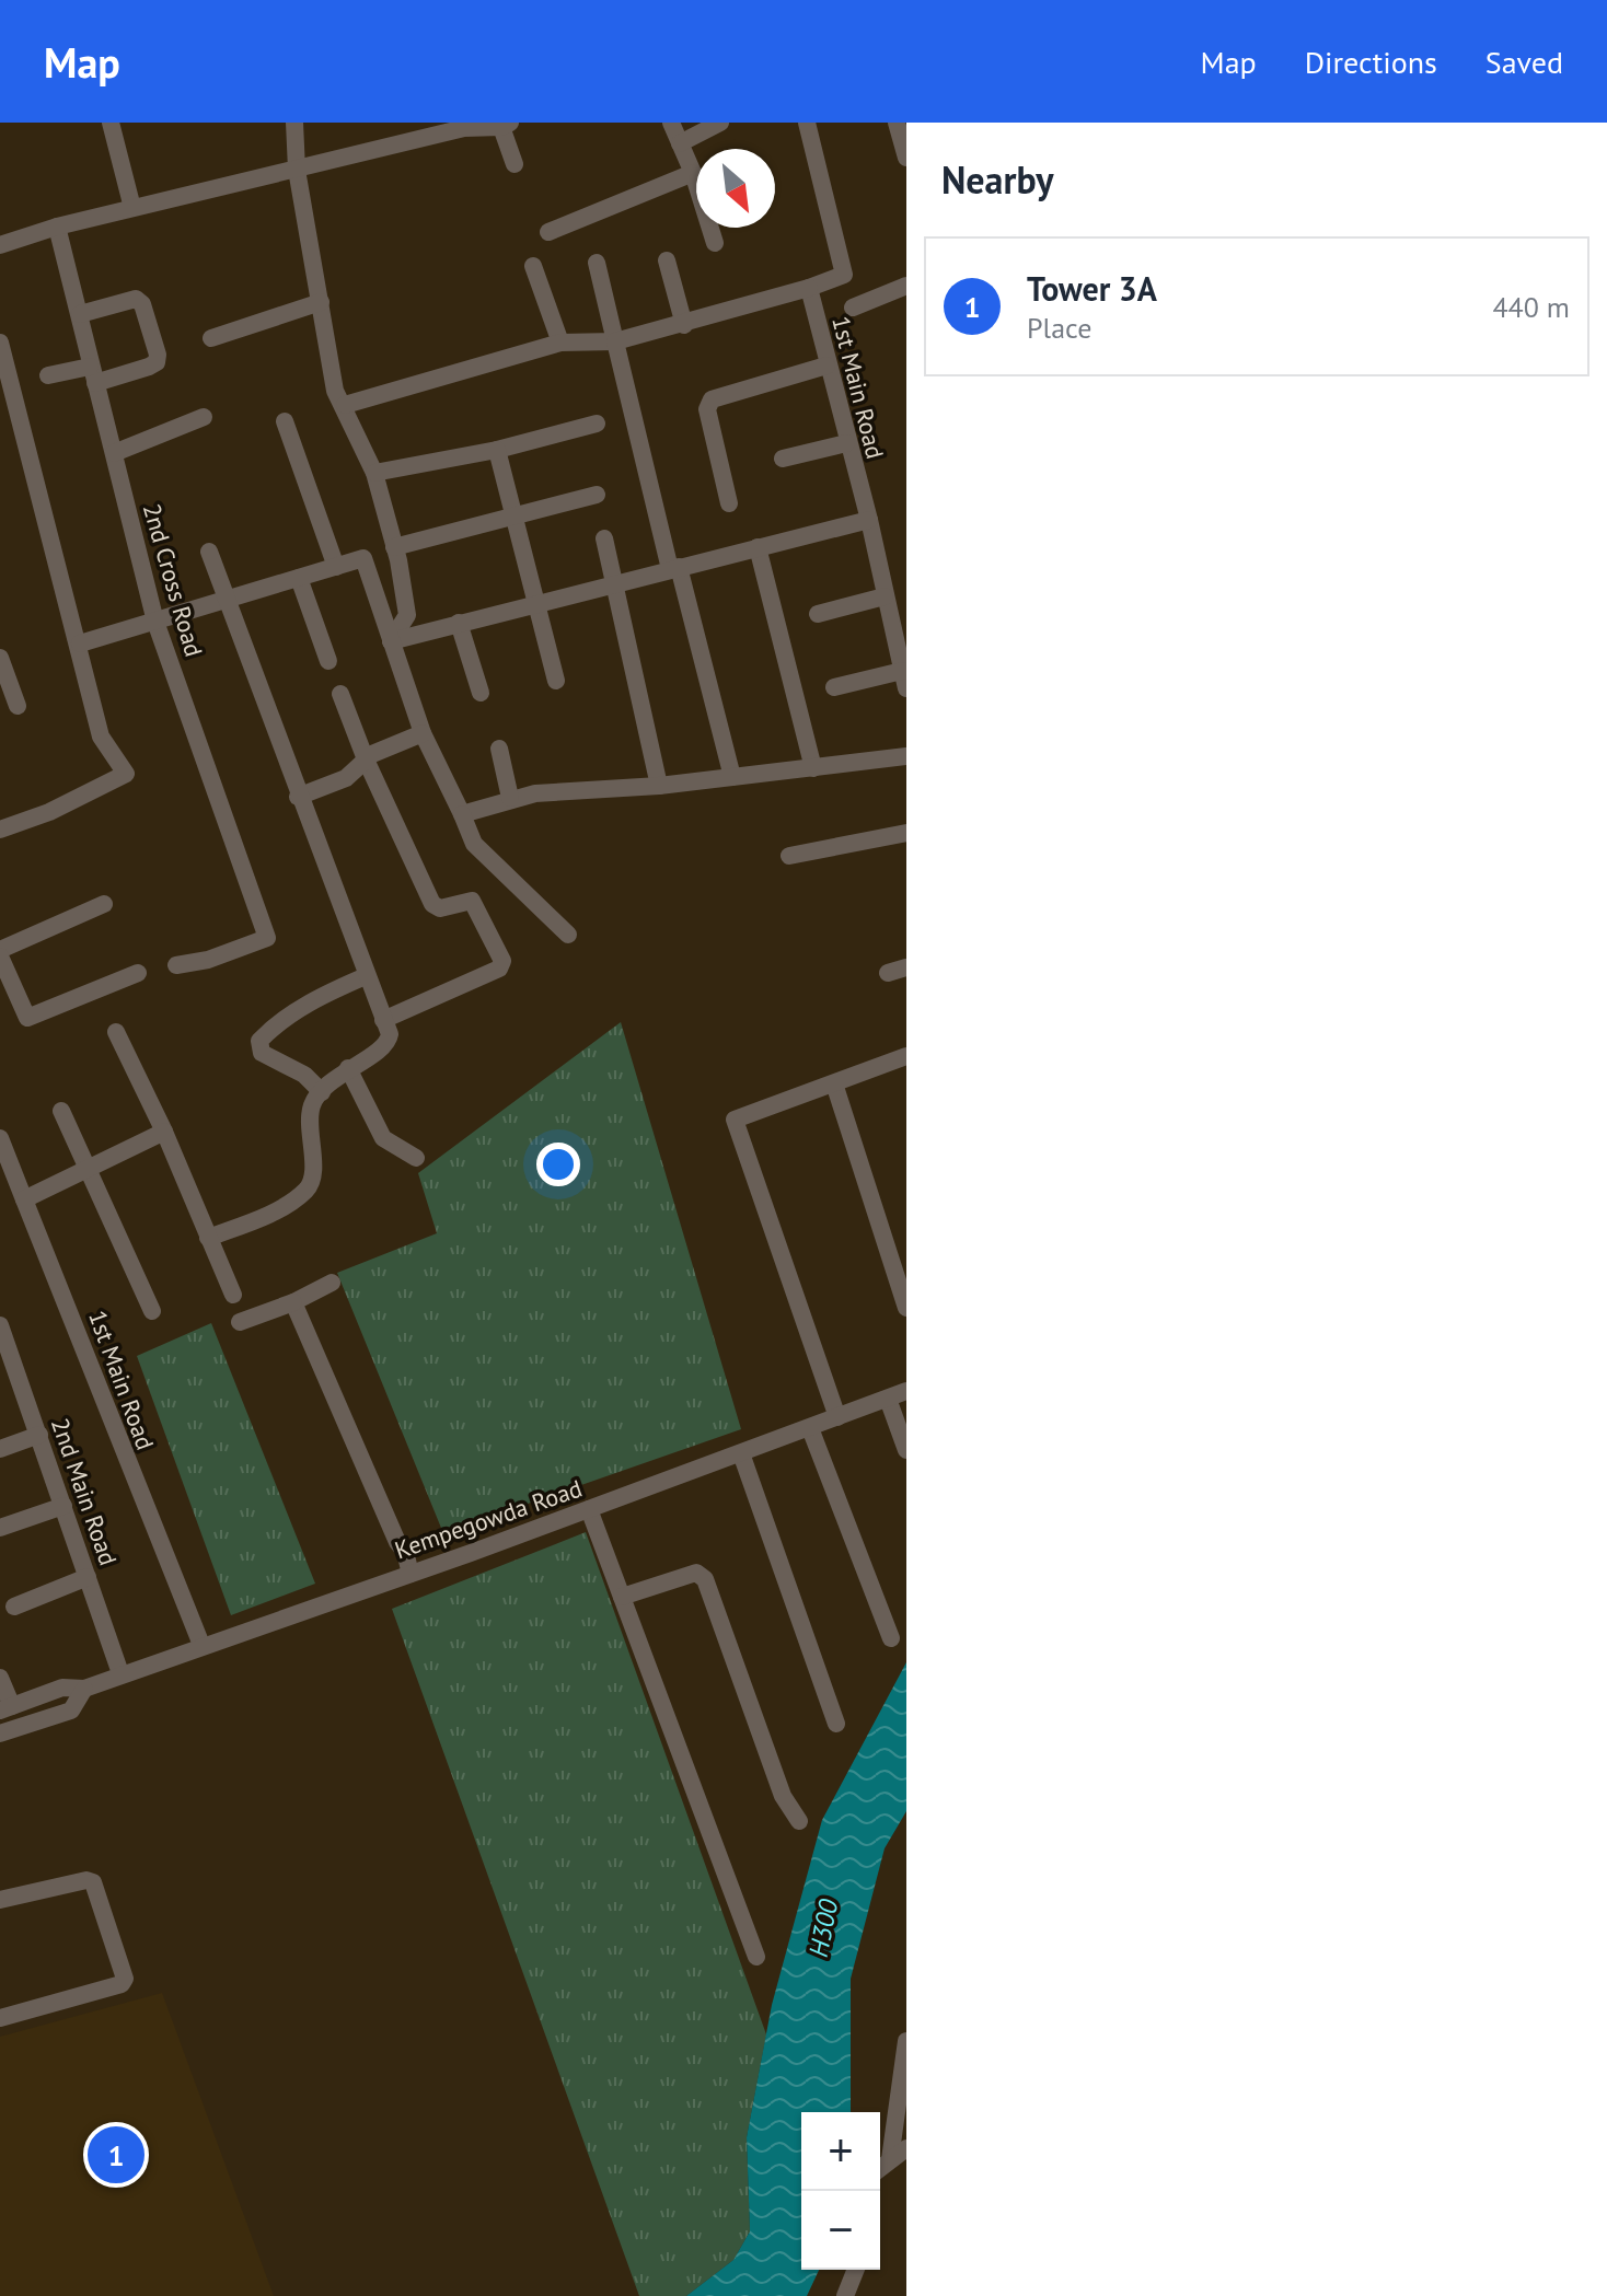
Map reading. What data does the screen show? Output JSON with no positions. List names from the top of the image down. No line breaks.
{"streets":{"street":["1st Main Road","2nd Cross Road","2nd Main Road","Kempegowda Road"]},"crossings":[["1st Main Road","Kempegowda Road"],["2nd Main Road","Kempegowda Road"]],"water":["H300"],"north":"bottom right","page":{"header":"Map","nav":["Map","Directions","Saved"],"heading":"Nearby","list":[{"mark":"1","name":"Tower 3A","note":"Place","value":"440 m"}],"map_buttons":["+","−"],"pins":"1"}}
